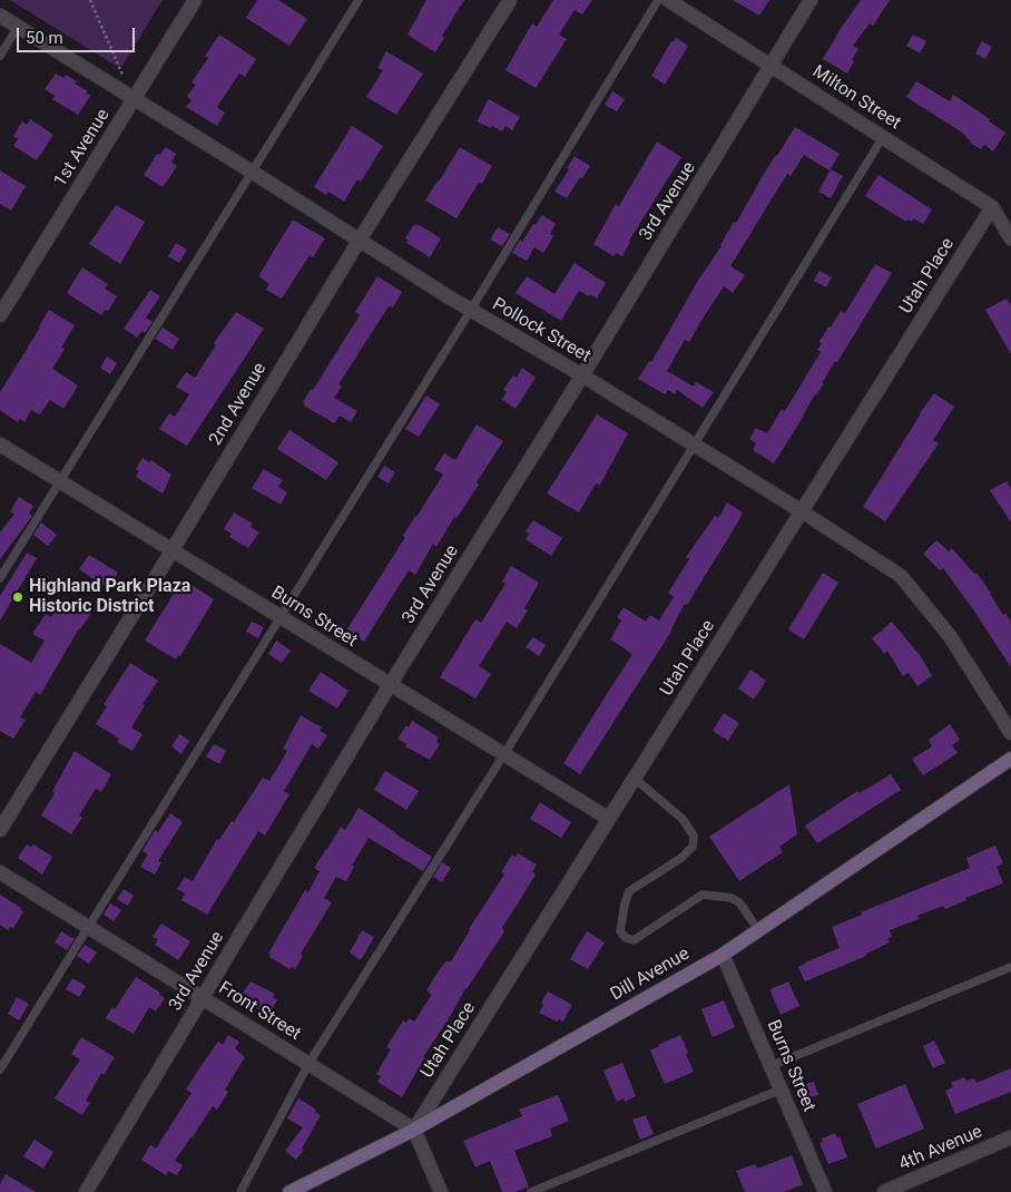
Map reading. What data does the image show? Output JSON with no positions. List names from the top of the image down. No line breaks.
{"streets":{"street":["Milton Street","1st Avenue","3rd Avenue","Utah Place","Pollock Street","2nd Avenue","Burns Street","Dill Avenue","Front Street","4th Avenue"]},"crossings":[["Milton Street","3rd Avenue"],["Milton Street","Utah Place"],["1st Avenue","Pollock Street"],["3rd Avenue","Pollock Street"],["3rd Avenue","Burns Street"],["3rd Avenue","Front Street"],["Utah Place","Pollock Street"],["Utah Place","Burns Street"],["Utah Place","Dill Avenue"],["Utah Place","Front Street"],["Pollock Street","2nd Avenue"],["2nd Avenue","Burns Street"],["Burns Street","Dill Avenue"],["Dill Avenue","Front Street"]],"places":["Highland Park Plaza Historic District"],"scale_bar":"50 m"}
